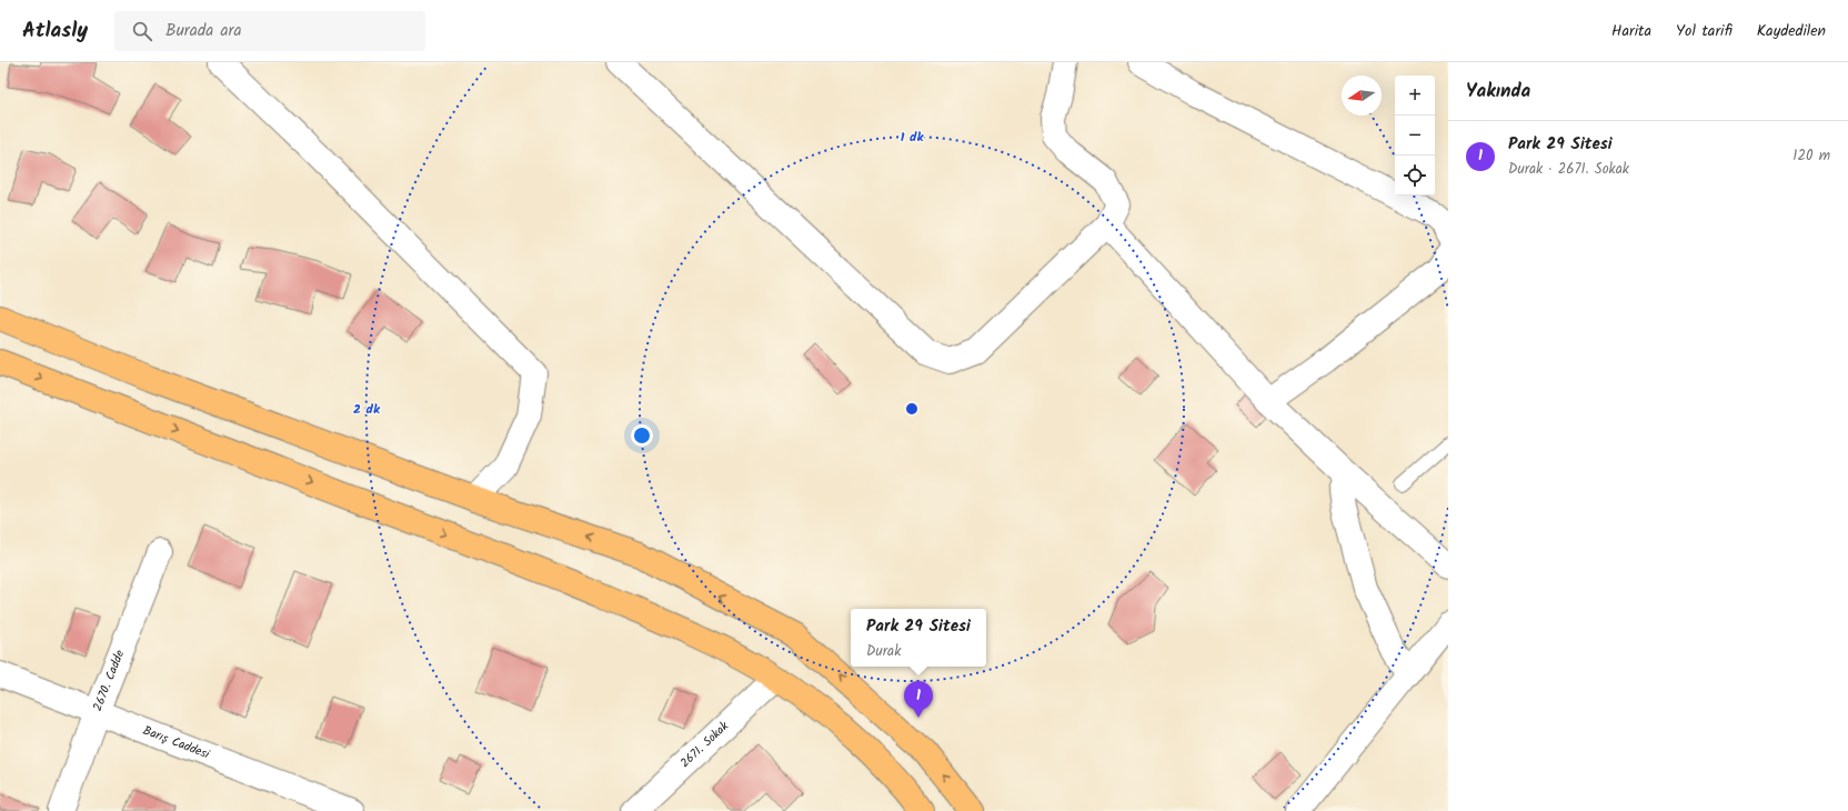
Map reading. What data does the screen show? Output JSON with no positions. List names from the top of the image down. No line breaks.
{"streets":{"street":["2670. Cadde","Barış Caddesi","2671. Sokak"]},"crossings":[["2670. Cadde","Barış Caddesi"]],"north":"left","page":{"header":"Atlasly","search":"Burada ara","nav":["Harita","Yol tarifi","Kaydedilen"],"heading":"Yakında","map_buttons":["+","−"],"list":[{"mark":"1","name":"Park 29 Sitesi","note":"Durak · 2671. Sokak","value":"120 m"}],"popup":["Park 29 Sitesi","Durak"],"pins":"1"},"rings":["1 dk","2 dk"]}
